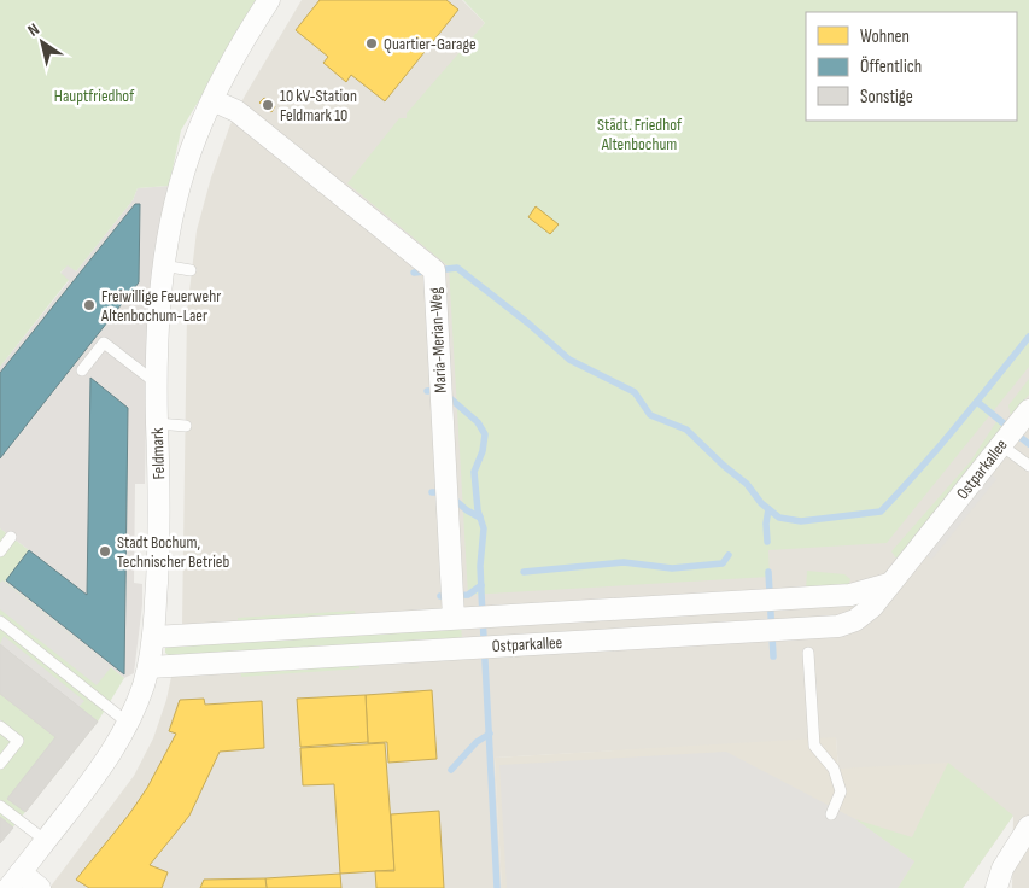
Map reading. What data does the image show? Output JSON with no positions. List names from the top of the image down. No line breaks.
{"streets":{"street":["Maria-Merian-Weg","Feldmark","Ostparkallee"]},"crossings":[["Maria-Merian-Weg","Feldmark"],["Maria-Merian-Weg","Ostparkallee"],["Feldmark","Ostparkallee"]],"parks":["Hauptfriedhof","Städt. Friedhof Altenbochum"],"places":["Quartier-Garage","10 kV-Station Feldmark 10","Freiwillige Feuerwehr Altenbochum-Laer","Stadt Bochum, Technischer Betrieb"],"legend":["Wohnen","Öffentlich","Sonstige"],"north":"top left"}
